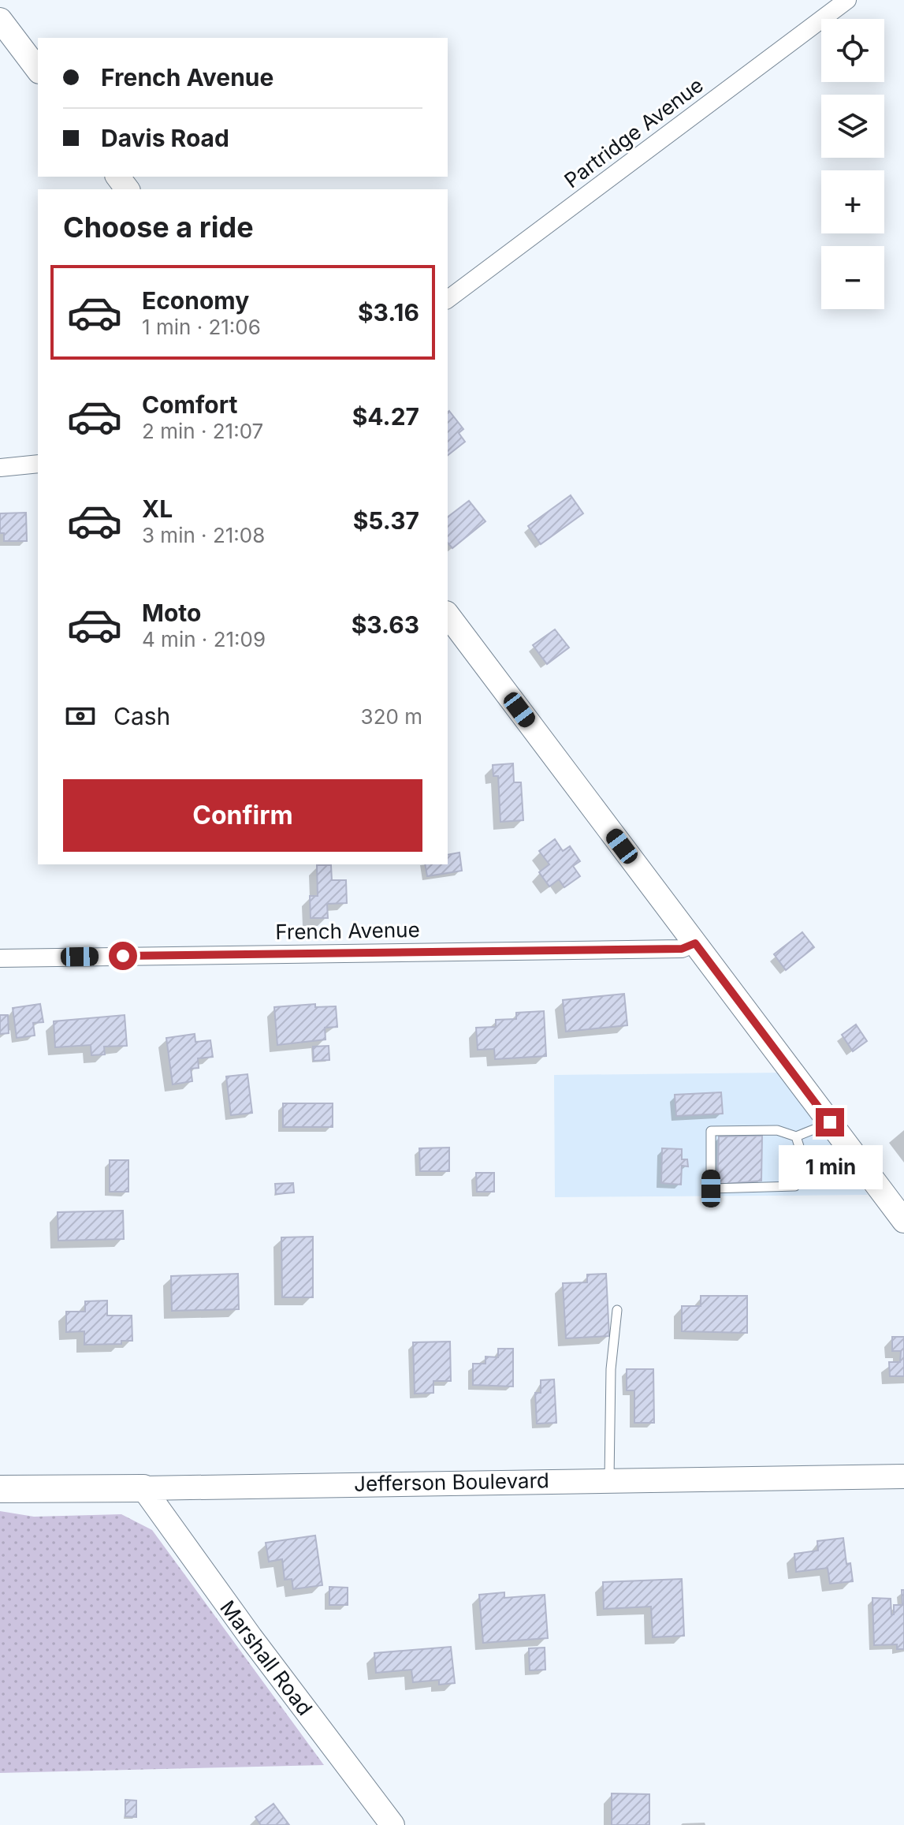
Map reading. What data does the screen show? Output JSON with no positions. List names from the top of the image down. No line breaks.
{"streets":{"main road":["Jefferson Boulevard"],"street":["Partridge Avenue","French Avenue","Marshall Road"]},"crossings":[["Jefferson Boulevard","Marshall Road"]],"page":{"map_buttons":["+","−"],"banner":["French Avenue","Davis Road"],"heading":"Choose a ride","list":[{"name":"Economy","note":"1 min · 21:06","value":"$3.16"},{"name":"Comfort","note":"2 min · 21:07","value":"$4.27"},{"name":"XL","note":"3 min · 21:08","value":"$5.37"},{"name":"Moto","note":"4 min · 21:09","value":"$3.63"}],"pay":["Cash","320 m"],"buttons":"Confirm","bubble":"1 min"}}
